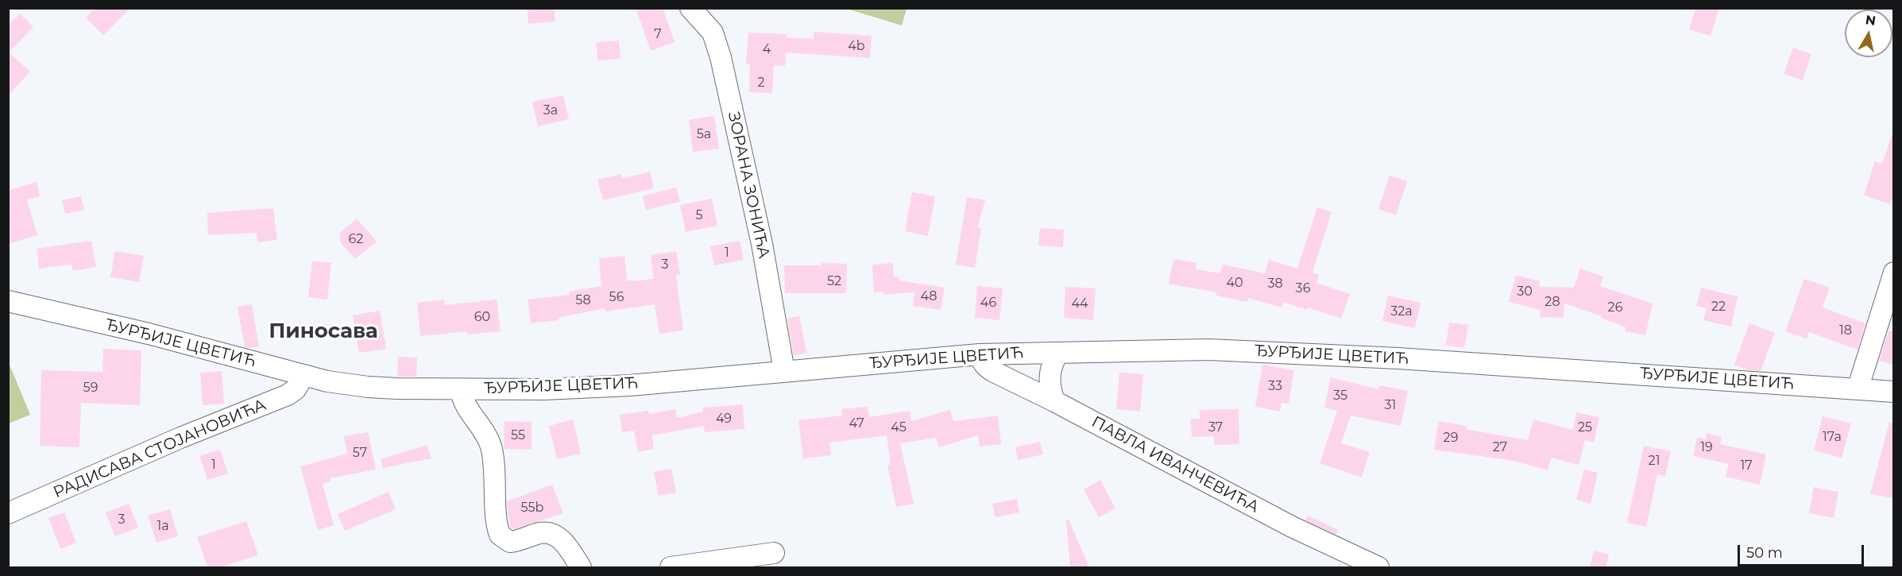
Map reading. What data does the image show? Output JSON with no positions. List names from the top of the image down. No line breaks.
{"streets":{"street":["ЗОРАНА ЗОНИЋА","ЂУРЂИЈЕ ЦВЕТИЋ","РАДИСАВА СТОЈАНОВИЋА","ПАВЛА ИВАНЧЕВИЋА"]},"crossings":[["ЗОРАНА ЗОНИЋА","ЂУРЂИЈЕ ЦВЕТИЋ"],["ЂУРЂИЈЕ ЦВЕТИЋ","РАДИСАВА СТОЈАНОВИЋА"],["ЂУРЂИЈЕ ЦВЕТИЋ","ПАВЛА ИВАНЧЕВИЋА"]],"districts":["Пиносава"],"house_numbers":["7","4b","4","2","3a","5a","5","62","1","3","52","40","38","36","30","48","56","58","28","46","44","22","26","32a","60","18","33","59","35","31","49","47","45","37","25","55","17a","29","27","19","57","21","1","17","55b","3","1a"],"scale_bar":"50 m","north":"top"}
